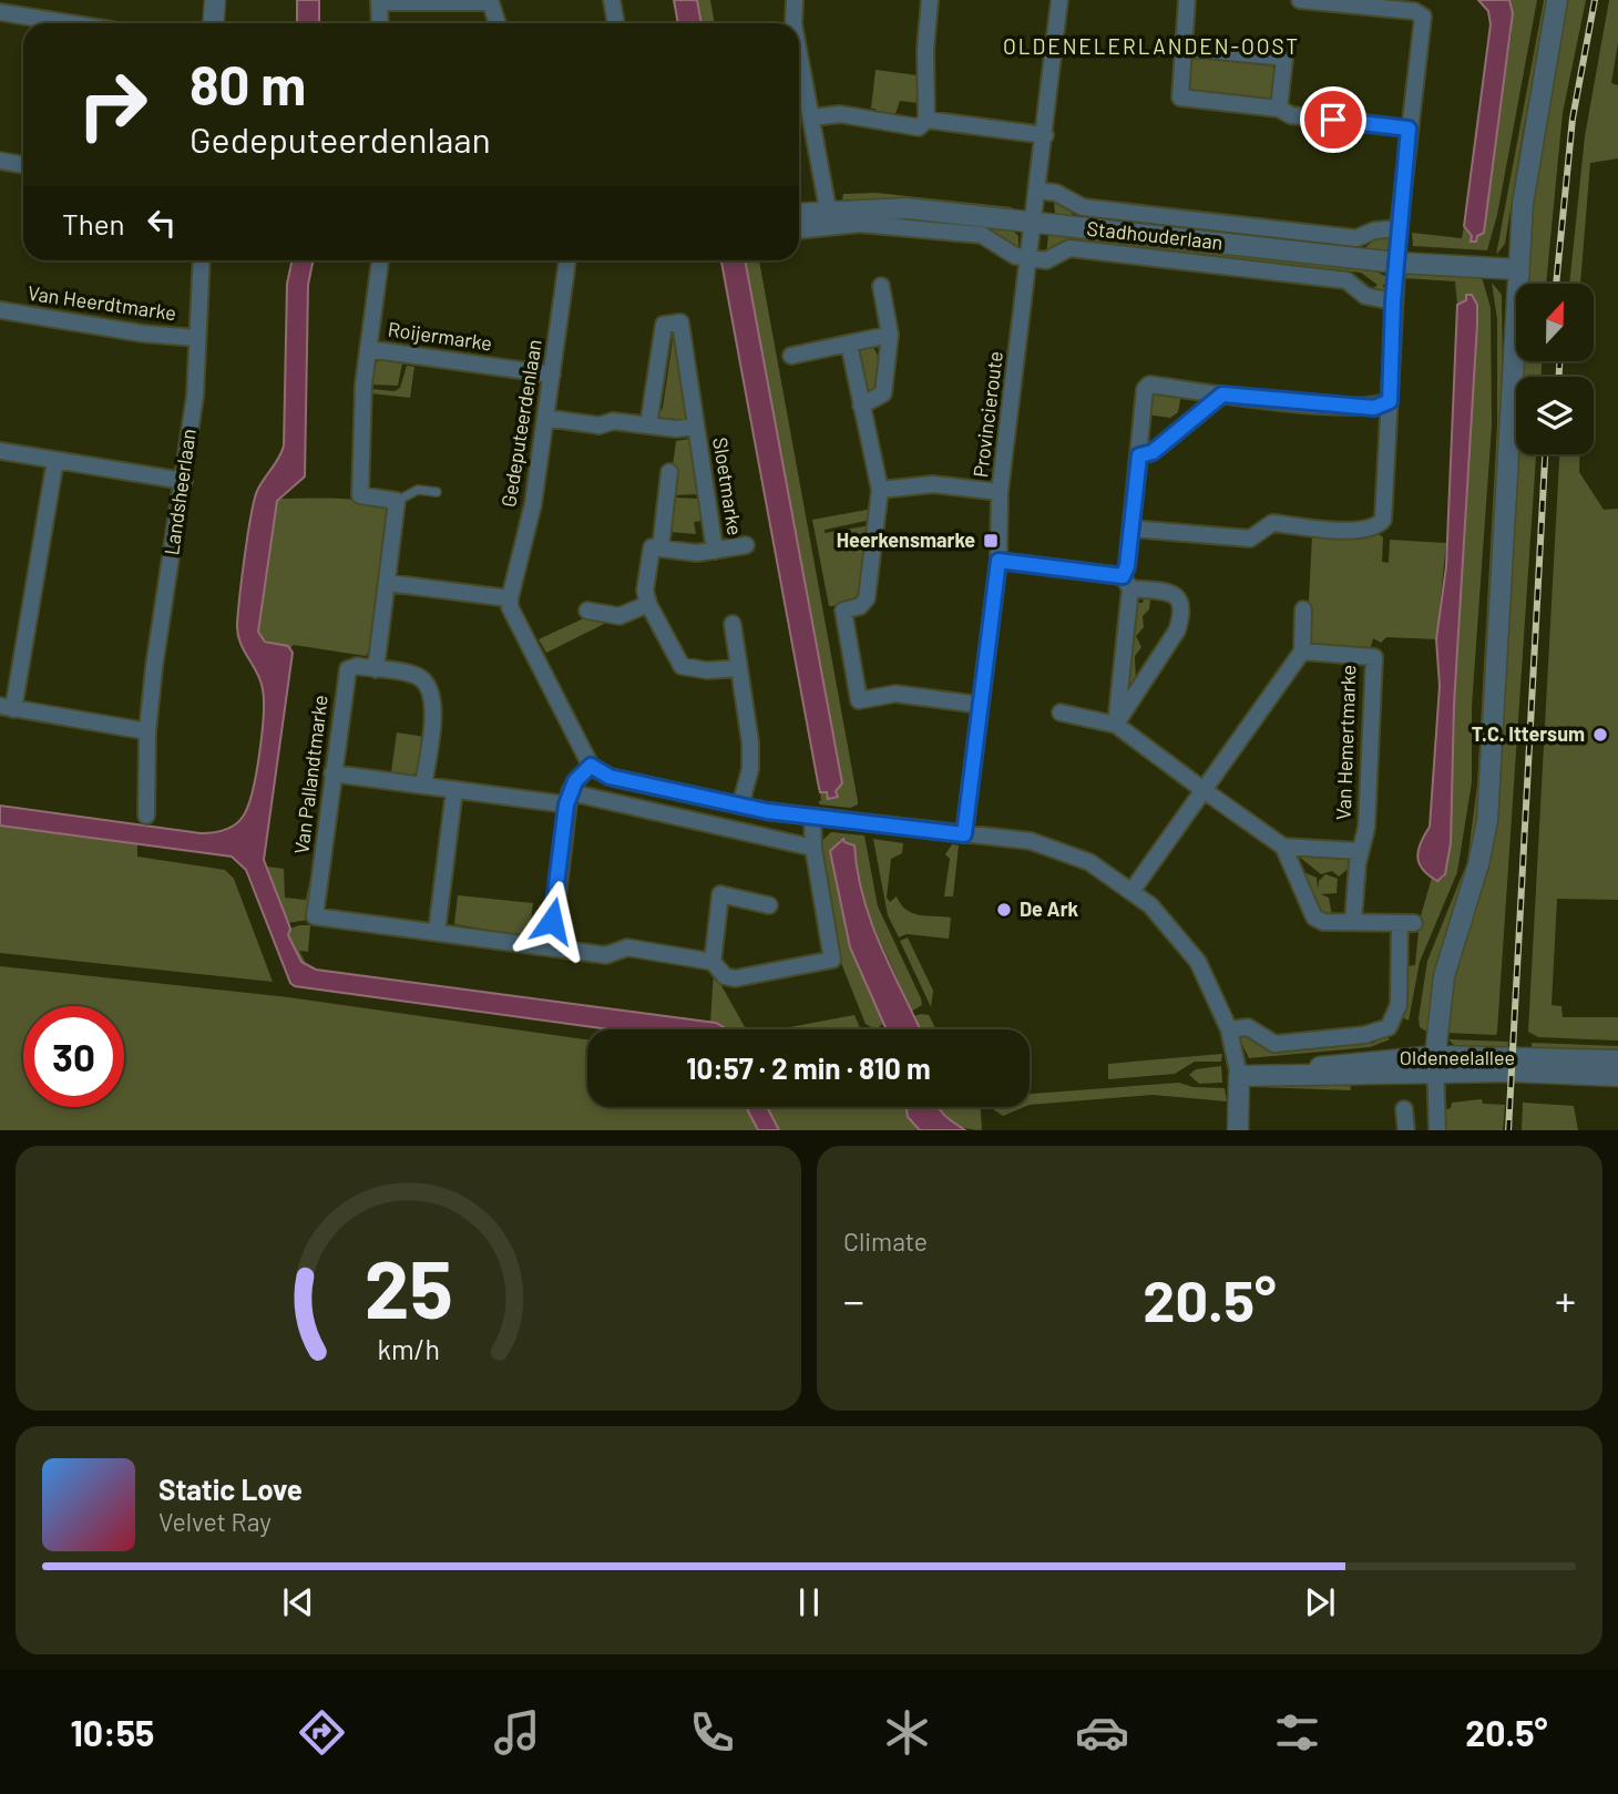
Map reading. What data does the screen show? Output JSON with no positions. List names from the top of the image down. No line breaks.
{"streets":{"street":["Stadhouderlaan","Van Heerdtmarke","Roijermarke","Provincieroute","Gedeputeerdenlaan","Sloetmarke","Landsheerlaan","Van Hemertmarke","Van Pallandtmarke","Oldeneelallee"]},"crossings":[["Stadhouderlaan","Provincieroute"],["Van Heerdtmarke","Landsheerlaan"],["Roijermarke","Gedeputeerdenlaan"],["Gedeputeerdenlaan","Sloetmarke"]],"districts":["OLDENELERLANDEN-OOST"],"places":{"transit":["Heerkensmarke"],"other":["T.C. Ittersum","De Ark"]},"north":"top","page":{"turn":["80 m","Gedeputeerdenlaan"],"then":"Then","limit":"30","trip":"10:57 · 2 min · 810 m","tile":"Climate","heat":["−","20.5°","+"],"song":["Static Love","Velvet Ray"],"tabs":["10:55","20.5°"],"gauge":["25","km/h"]}}
